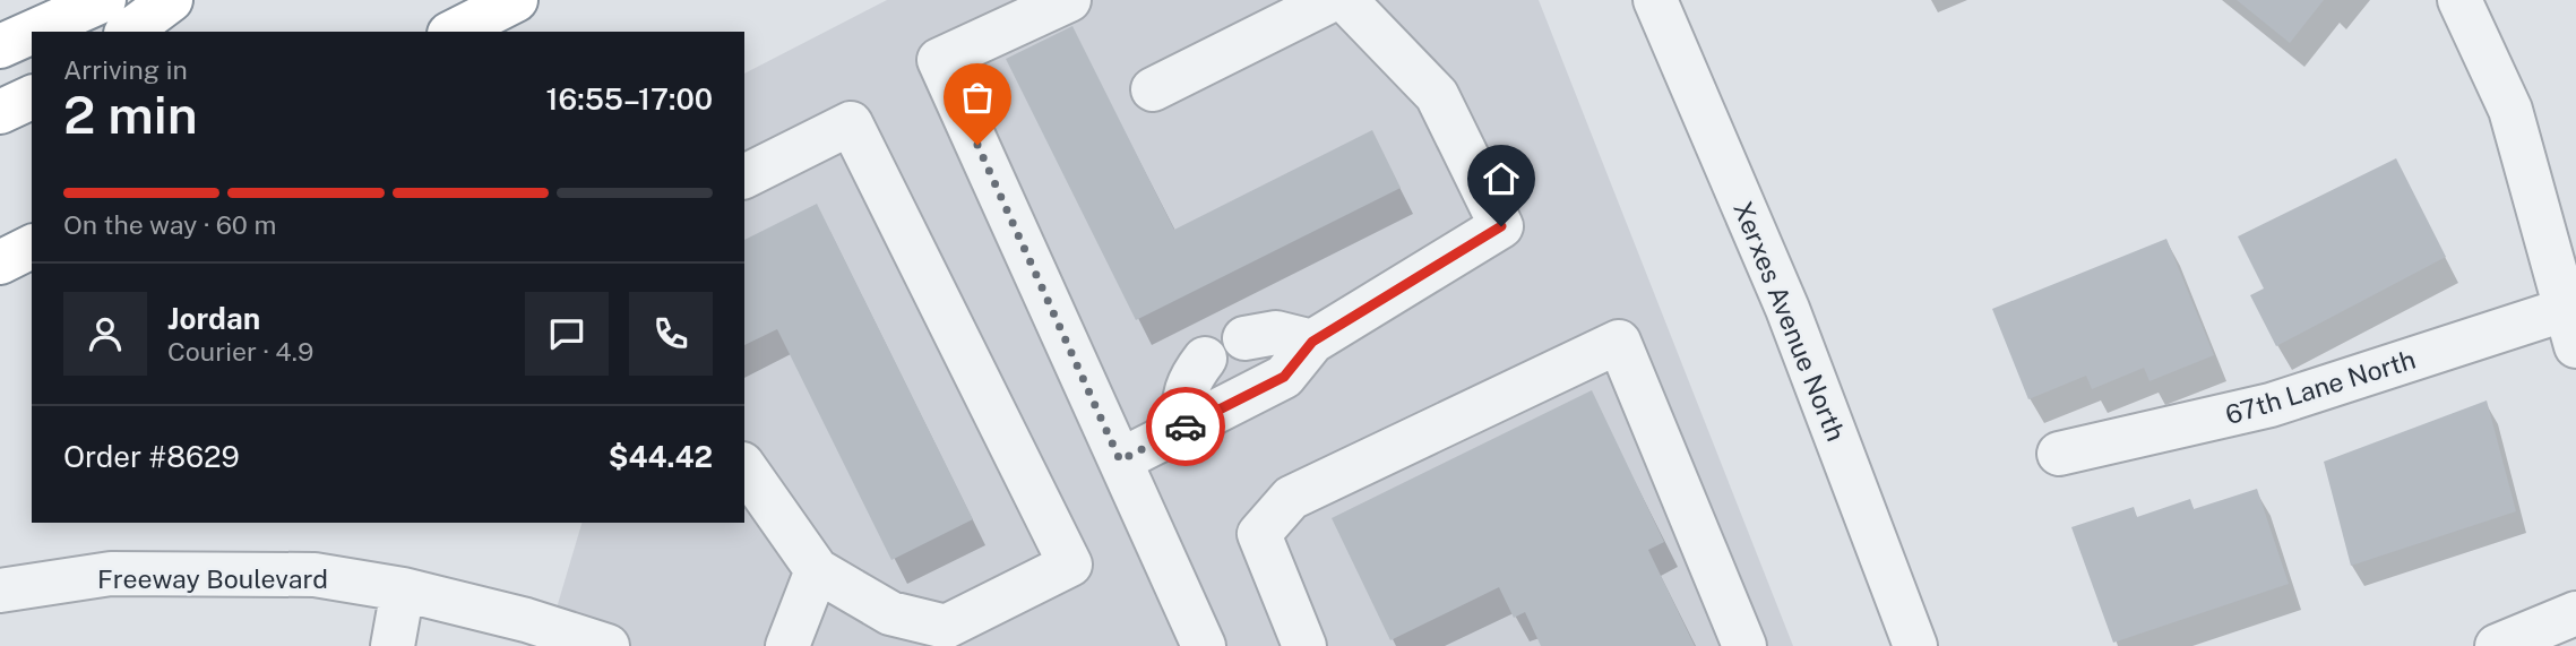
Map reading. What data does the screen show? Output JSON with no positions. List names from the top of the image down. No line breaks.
{"streets":{"street":["Xerxes Avenue North","67th Lane North","Freeway Boulevard"]},"page":{"heading":["2 min","Arriving in","16:55–17:00"],"panel":["Jordan","Courier · 4.9","Order #8629","$44.42"],"bar":"On the way · 60 m"}}
